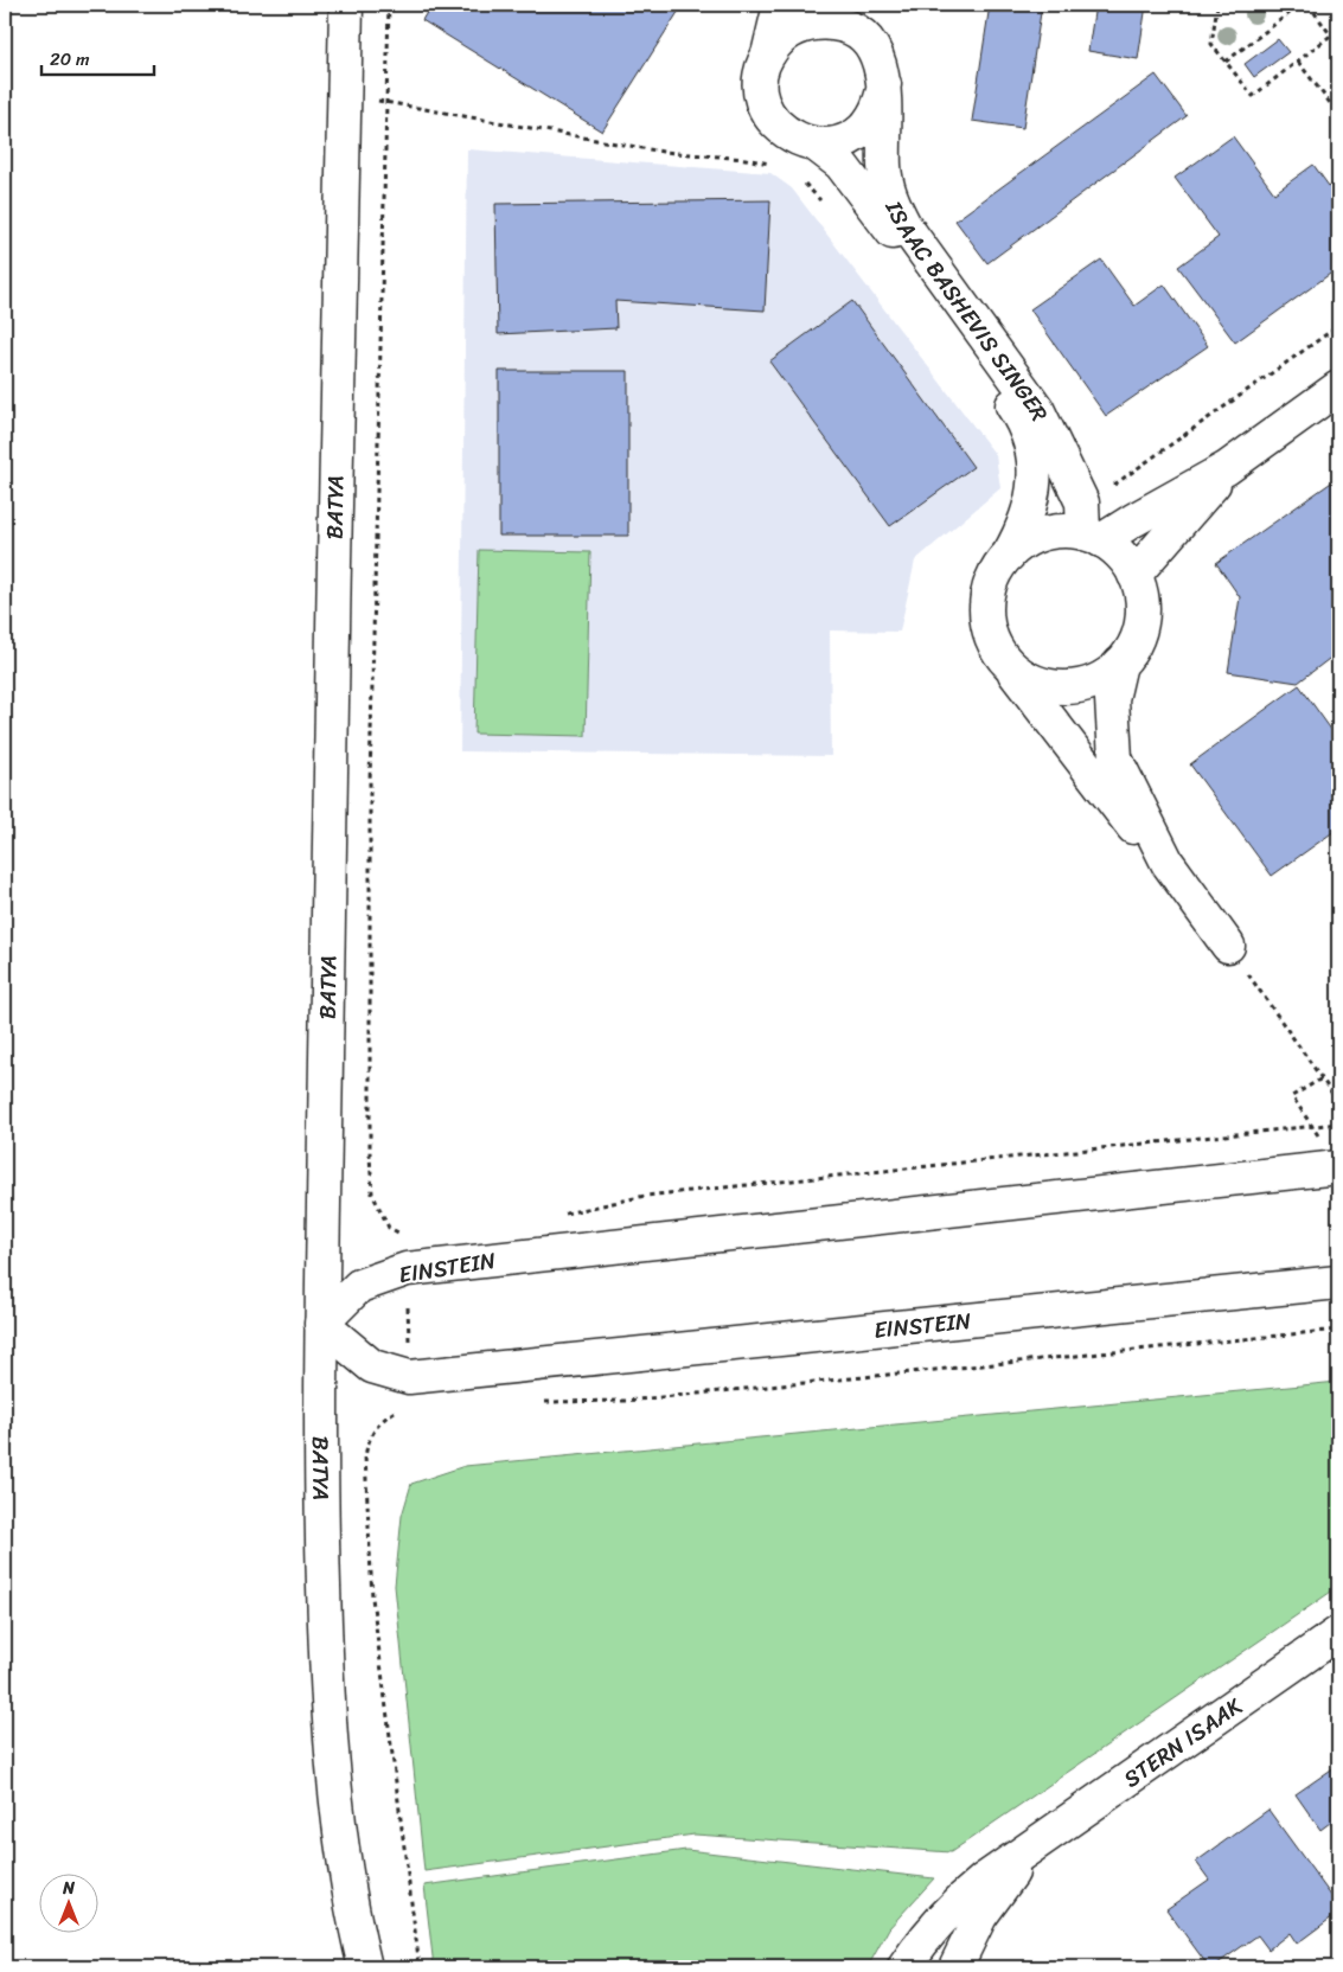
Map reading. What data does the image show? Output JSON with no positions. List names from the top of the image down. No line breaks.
{"streets":{"street":["ISAAC BASHEVIS SINGER","BATYA","EINSTEIN","STERN ISAAK"]},"crossings":[["BATYA","EINSTEIN"]],"scale_bar":"20 m","north":"top"}
